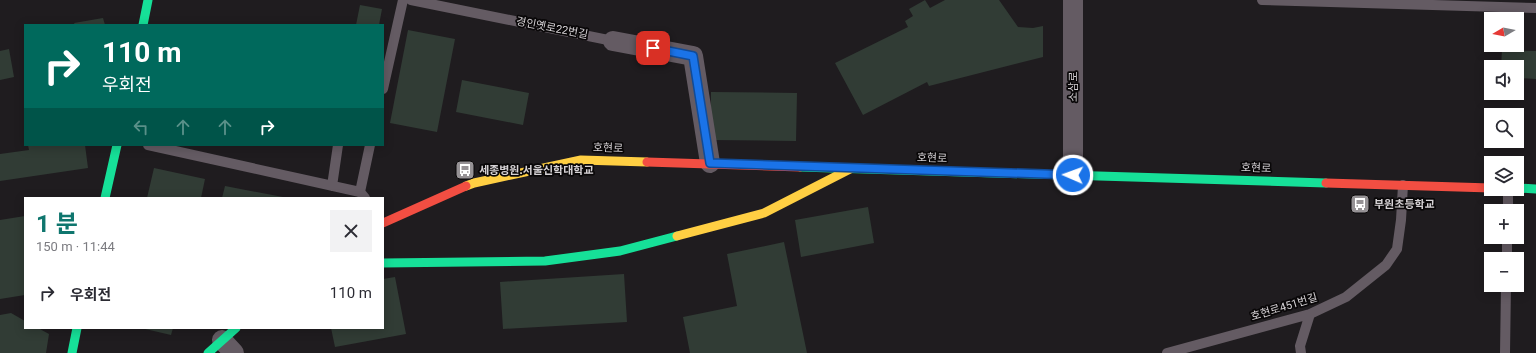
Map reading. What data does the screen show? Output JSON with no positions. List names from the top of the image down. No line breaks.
{"streets":{"main road":["호현로"],"street":["경인옛로22번길","소삼로"],"lane":["호현로451번길"]},"crossings":[["경인옛로22번길","호현로"],["소삼로","호현로"],["호현로","호현로451번길"]],"places":{"bus stop":["세종병원.서울신학대학교","부원초등학교"]},"north":"left","page":{"map_buttons":["+","−"],"turn":["110 m","우회전"],"heading":["1 분","150 m · 11:44"],"list":[{"name":"우회전","value":"110 m"}]}}
